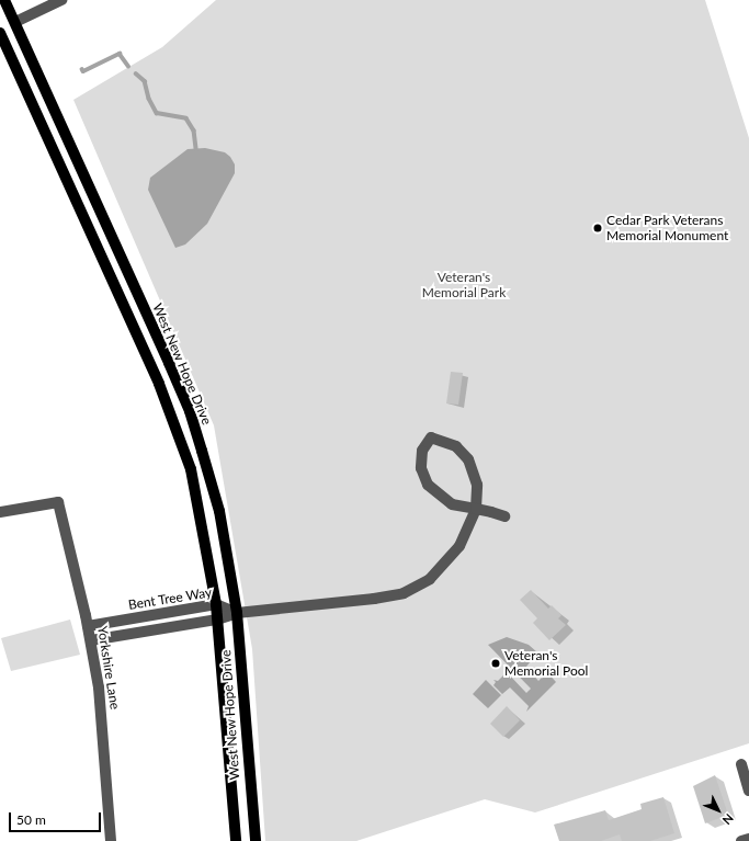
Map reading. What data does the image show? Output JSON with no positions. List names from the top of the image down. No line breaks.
{"streets":{"main road":["West New Hope Drive"],"street":["Bent Tree Way","Yorkshire Lane"]},"crossings":[["West New Hope Drive","Bent Tree Way"],["Bent Tree Way","Yorkshire Lane"]],"parks":["Veteran's Memorial Park"],"places":["Cedar Park Veterans Memorial Monument","Veteran's Memorial Pool"],"scale_bar":"50 m","north":"bottom right"}
